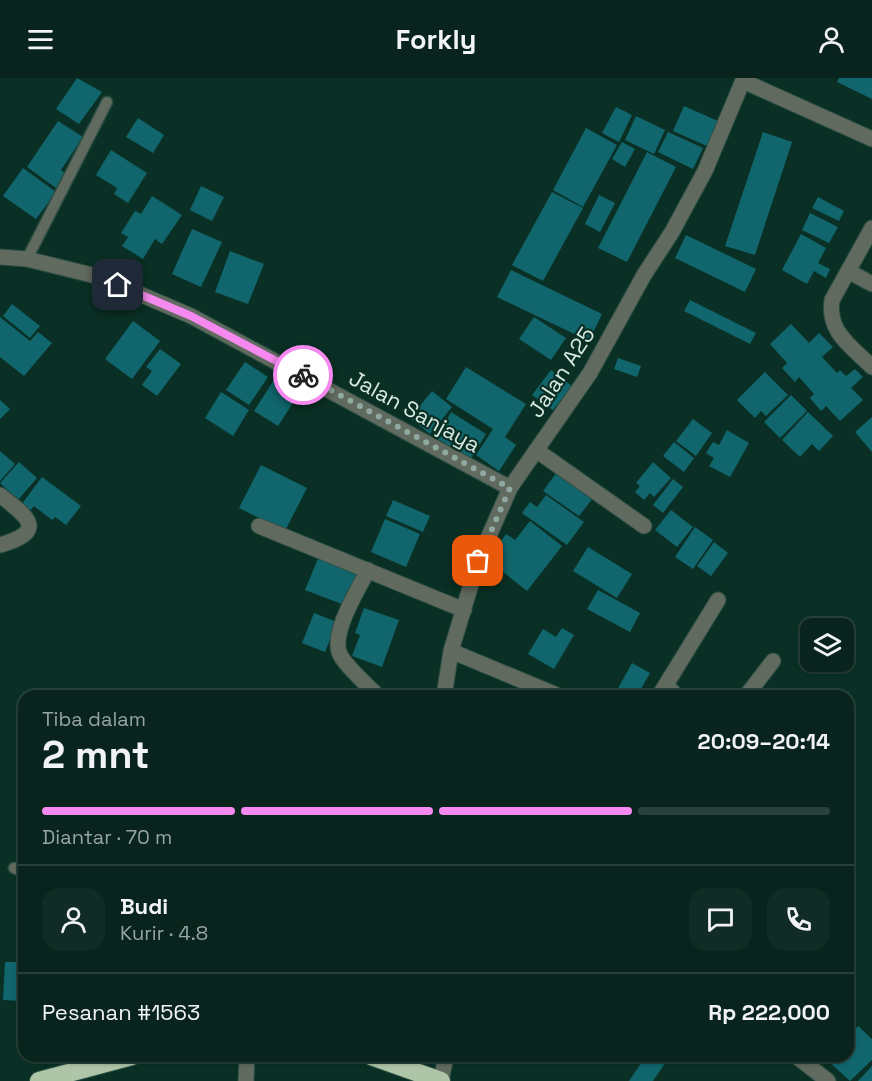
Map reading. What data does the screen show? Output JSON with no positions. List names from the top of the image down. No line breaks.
{"streets":{"street":["Jalan A25","Jalan Sanjaya"]},"crossings":[["Jalan A25","Jalan Sanjaya"]],"page":{"header":"Forkly","heading":["2 mnt","Tiba dalam","20:09–20:14"],"panel":["Budi","Kurir · 4.8","Pesanan #1563","Rp 222,000"],"bar":"Diantar · 70 m"}}
